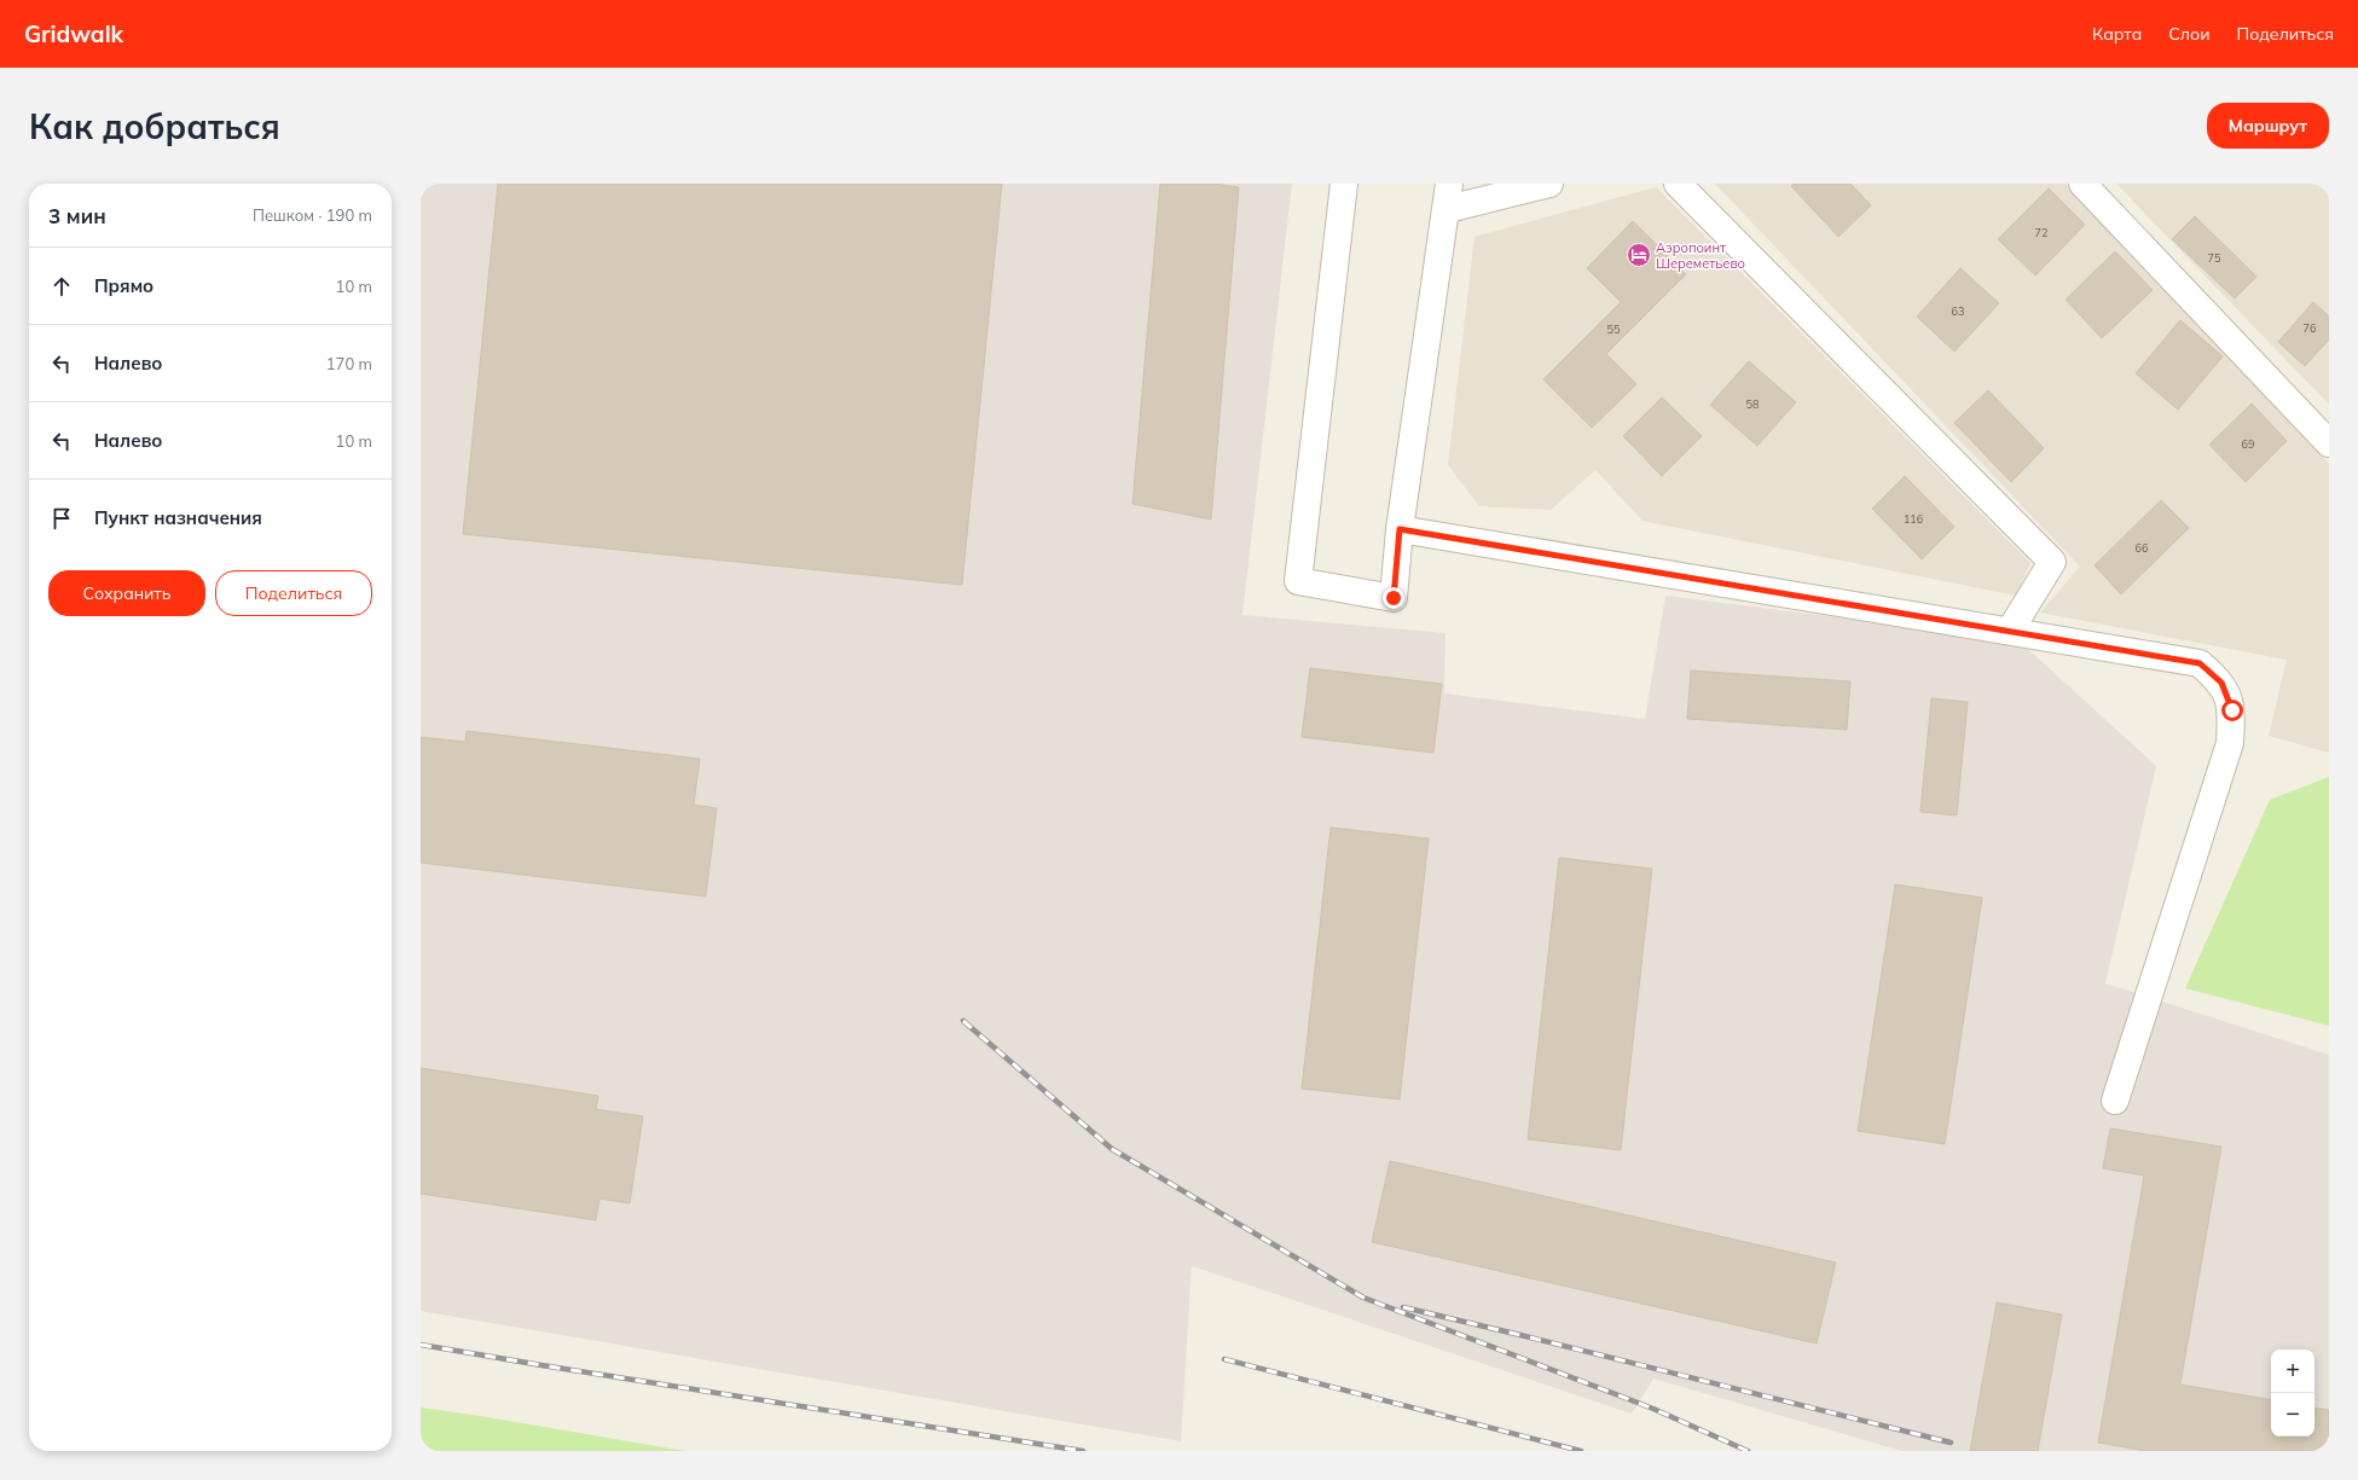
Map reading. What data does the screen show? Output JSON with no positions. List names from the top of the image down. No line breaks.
{"places":{"hotel":["Аэропоинт Шереметьево"]},"house_numbers":["72","75","63","76","55","58","69","116","66"],"page":{"header":"Gridwalk","nav":["Карта","Слои","Поделиться"],"buttons":["Маршрут",["Сохранить","Поделиться"]],"title":"Как добраться","heading":["3 мин","Пешком · 190 m"],"list":[["Прямо","10 m"],["Налево","170 m"],["Налево","10 m"],"Пункт назначения"],"map_buttons":["+","−"]}}
